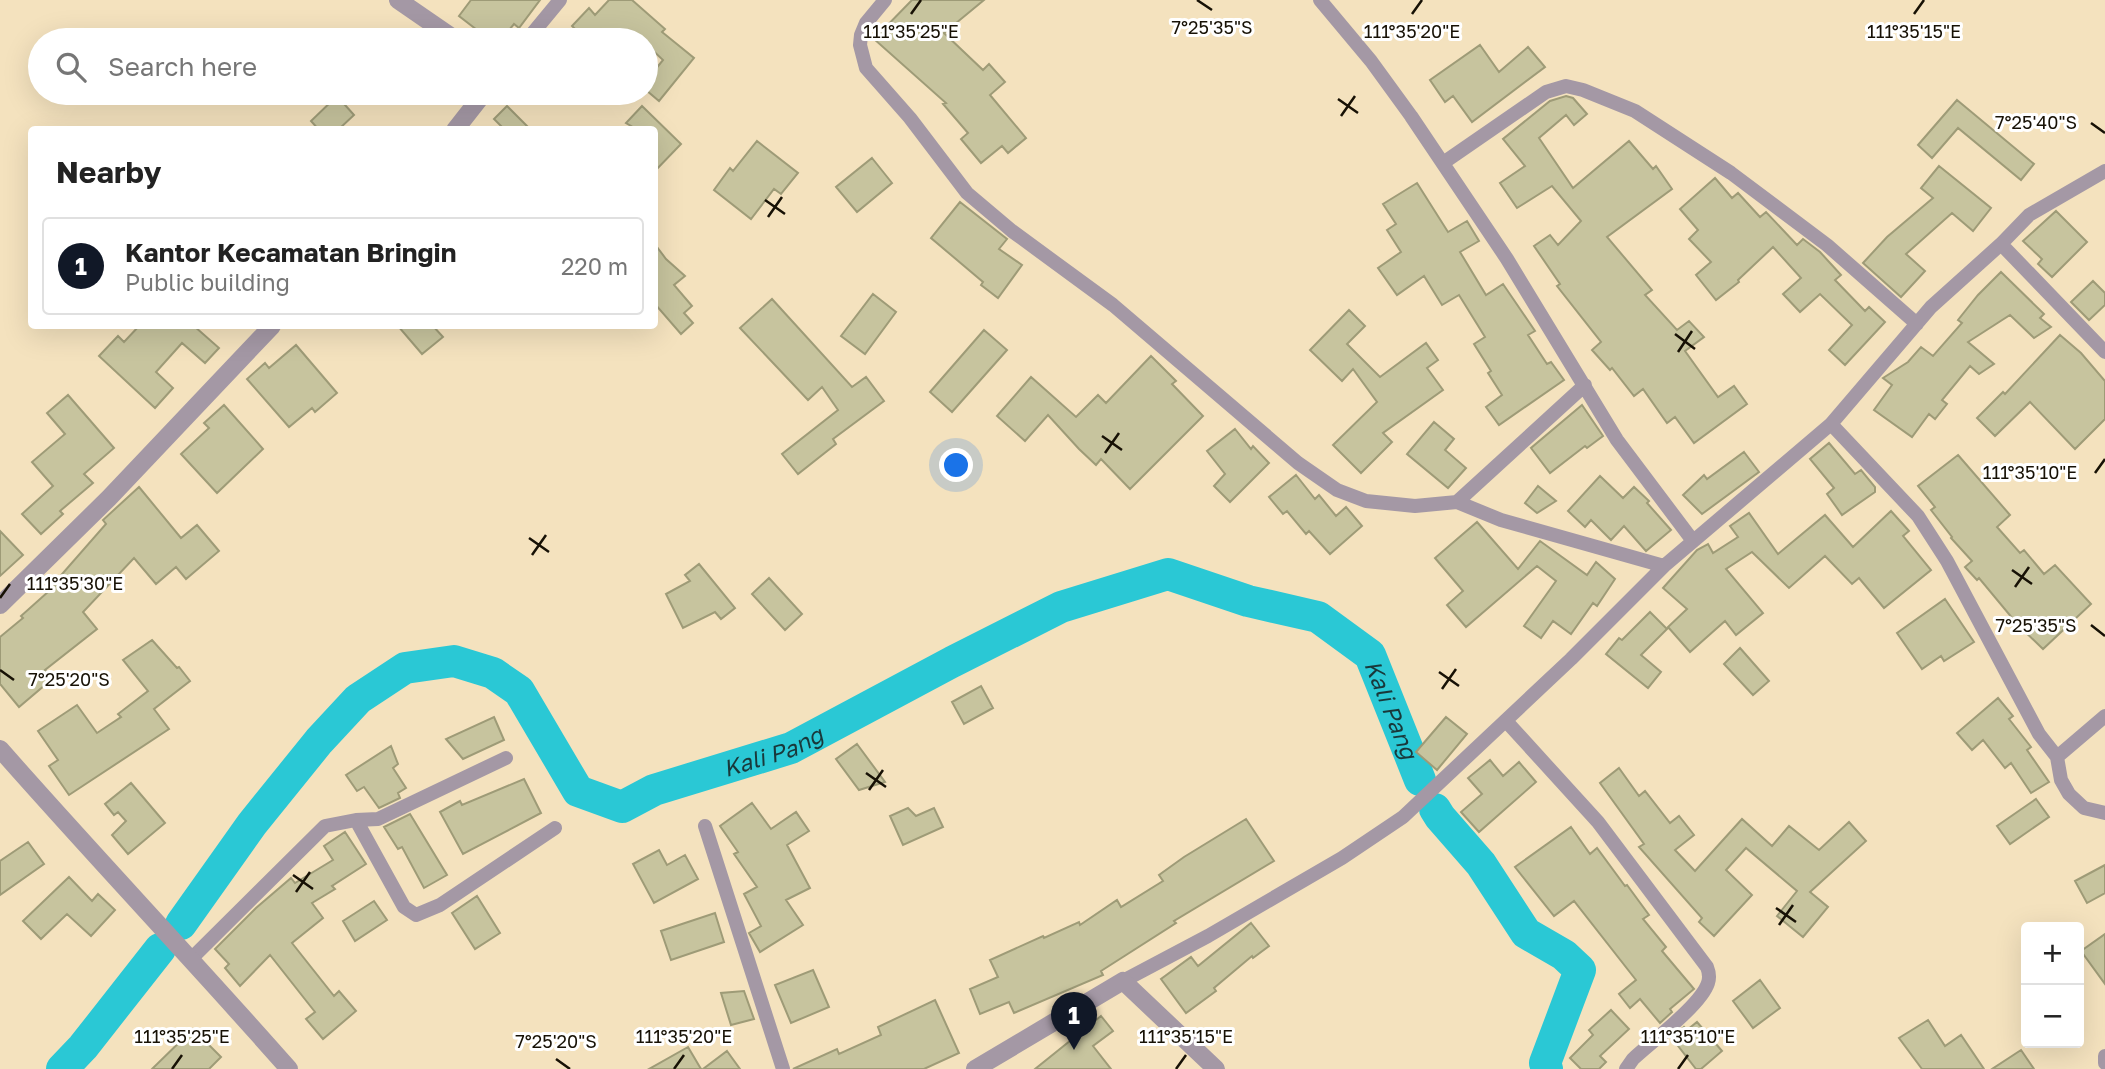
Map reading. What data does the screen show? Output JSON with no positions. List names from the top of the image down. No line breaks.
{"water":["Kali Pang"],"page":{"search":"Search here","heading":"Nearby","list":[{"mark":"1","name":"Kantor Kecamatan Bringin","note":"Public building","value":"220 m"}],"map_buttons":["+","−"],"pins":"1"},"coordinates":["7°25'35\"S","111°35'25\"E","111°35'20\"E","111°35'15\"E","7°25'40\"S","111°35'10\"E","111°35'30\"E","7°25'20\"S"]}
